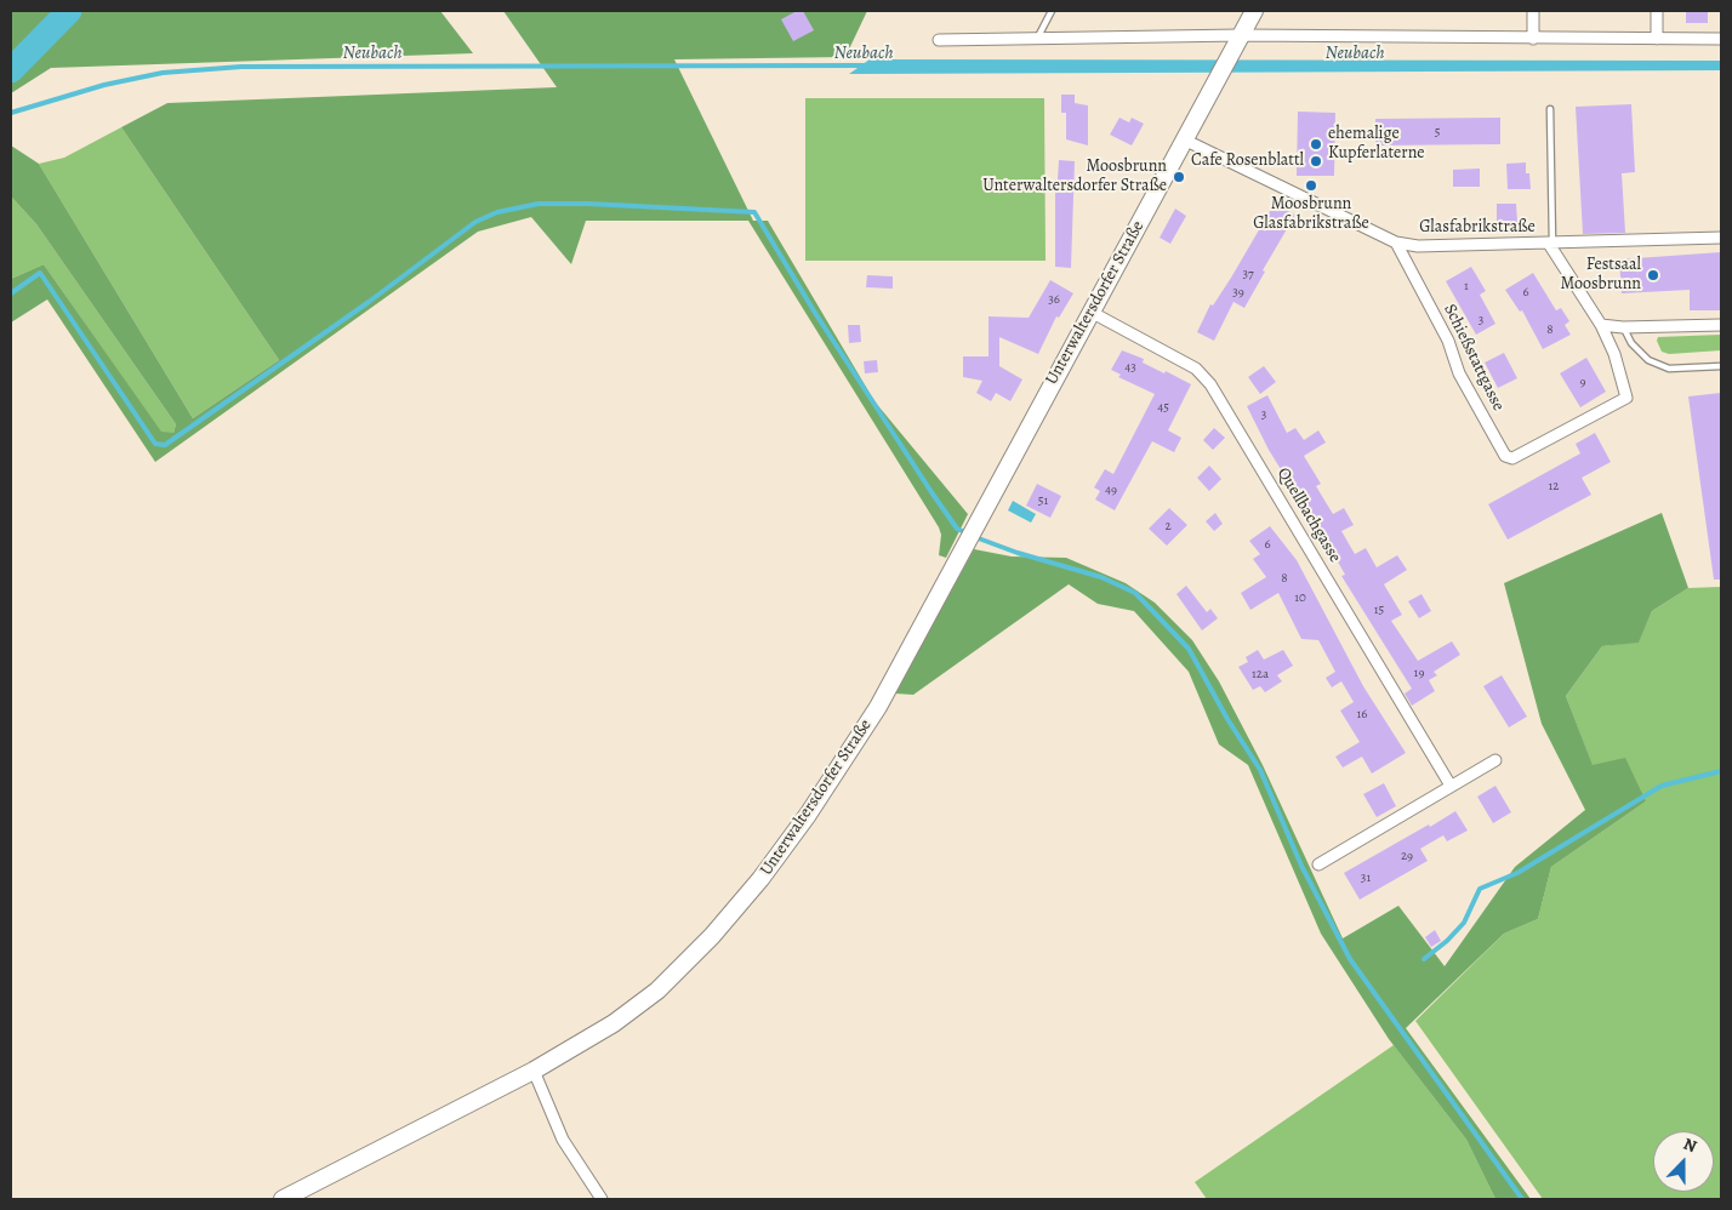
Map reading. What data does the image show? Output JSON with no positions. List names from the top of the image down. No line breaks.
{"streets":{"main road":["Unterwaltersdorfer Straße"],"street":["Glasfabrikstraße","Schießstattgasse","Quellbachgasse"]},"crossings":[["Glasfabrikstraße","Unterwaltersdorfer Straße"],["Glasfabrikstraße","Schießstattgasse"],["Unterwaltersdorfer Straße","Quellbachgasse"]],"water":["Neubach"],"places":["ehemalige Kupferlaterne","Cafe Rosenblattl","Moosbrunn Unterwaltersdorfer Straße","Moosbrunn Glasfabrikstraße","Festsaal Moosbrunn"],"house_numbers":["5","37","1","39","6","36","3","8","43","9","45","3","12","49","51","2","6","8","10","15","19","12a","16","29","31"],"north":"top"}
